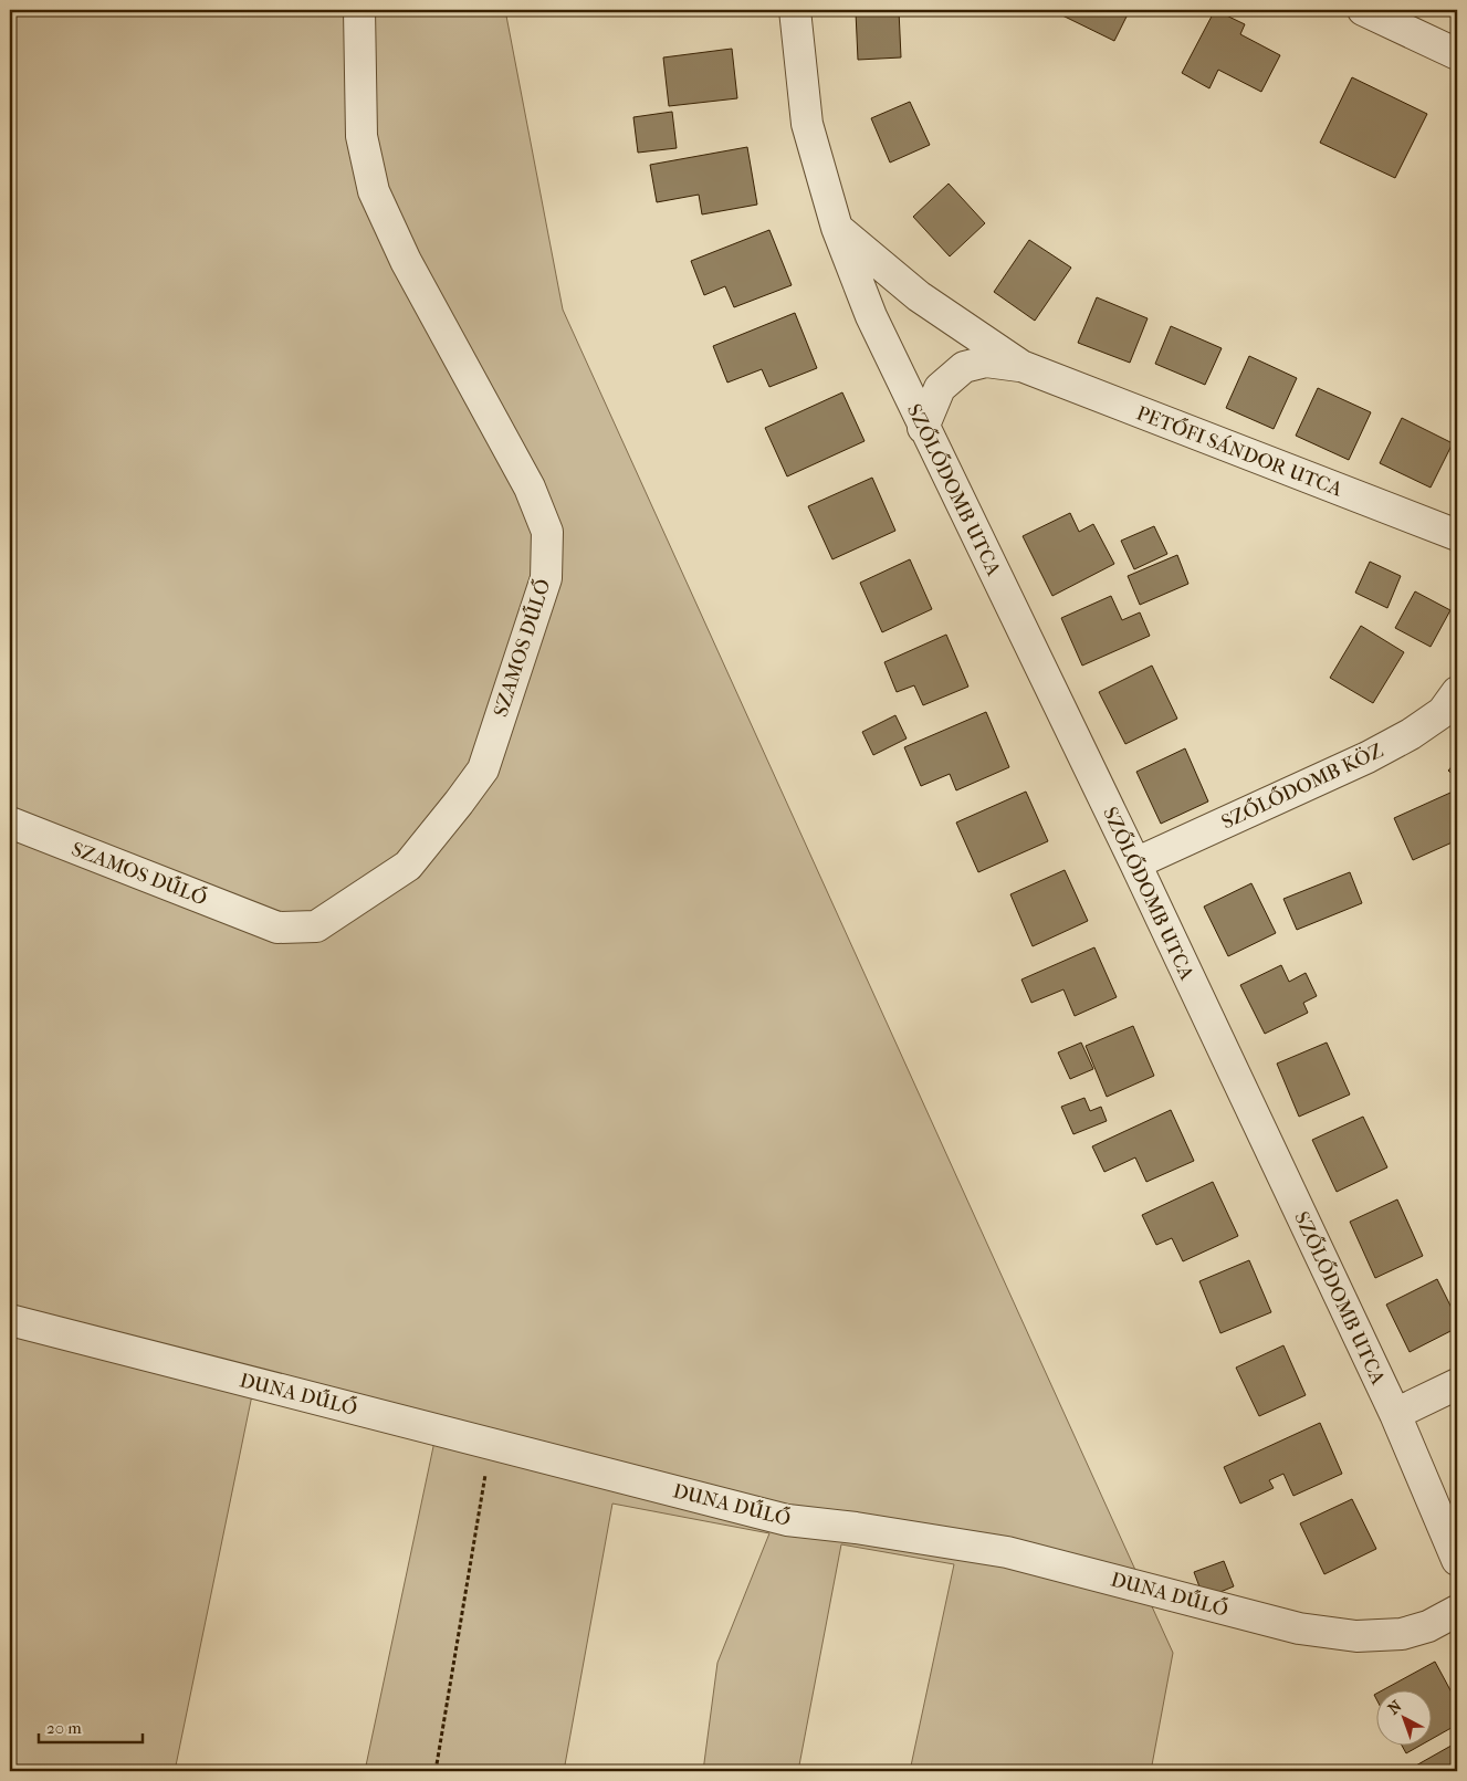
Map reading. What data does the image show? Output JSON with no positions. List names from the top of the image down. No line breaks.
{"streets":{"street":["PETŐFI SÁNDOR UTCA","SZŐLŐDOMB UTCA","SZAMOS DŰLŐ","SZŐLŐDOMB KÖZ","DUNA DŰLŐ"]},"crossings":[["PETŐFI SÁNDOR UTCA","SZŐLŐDOMB UTCA"],["SZŐLŐDOMB UTCA","SZŐLŐDOMB KÖZ"]],"scale_bar":"20 m","north":"top left"}
